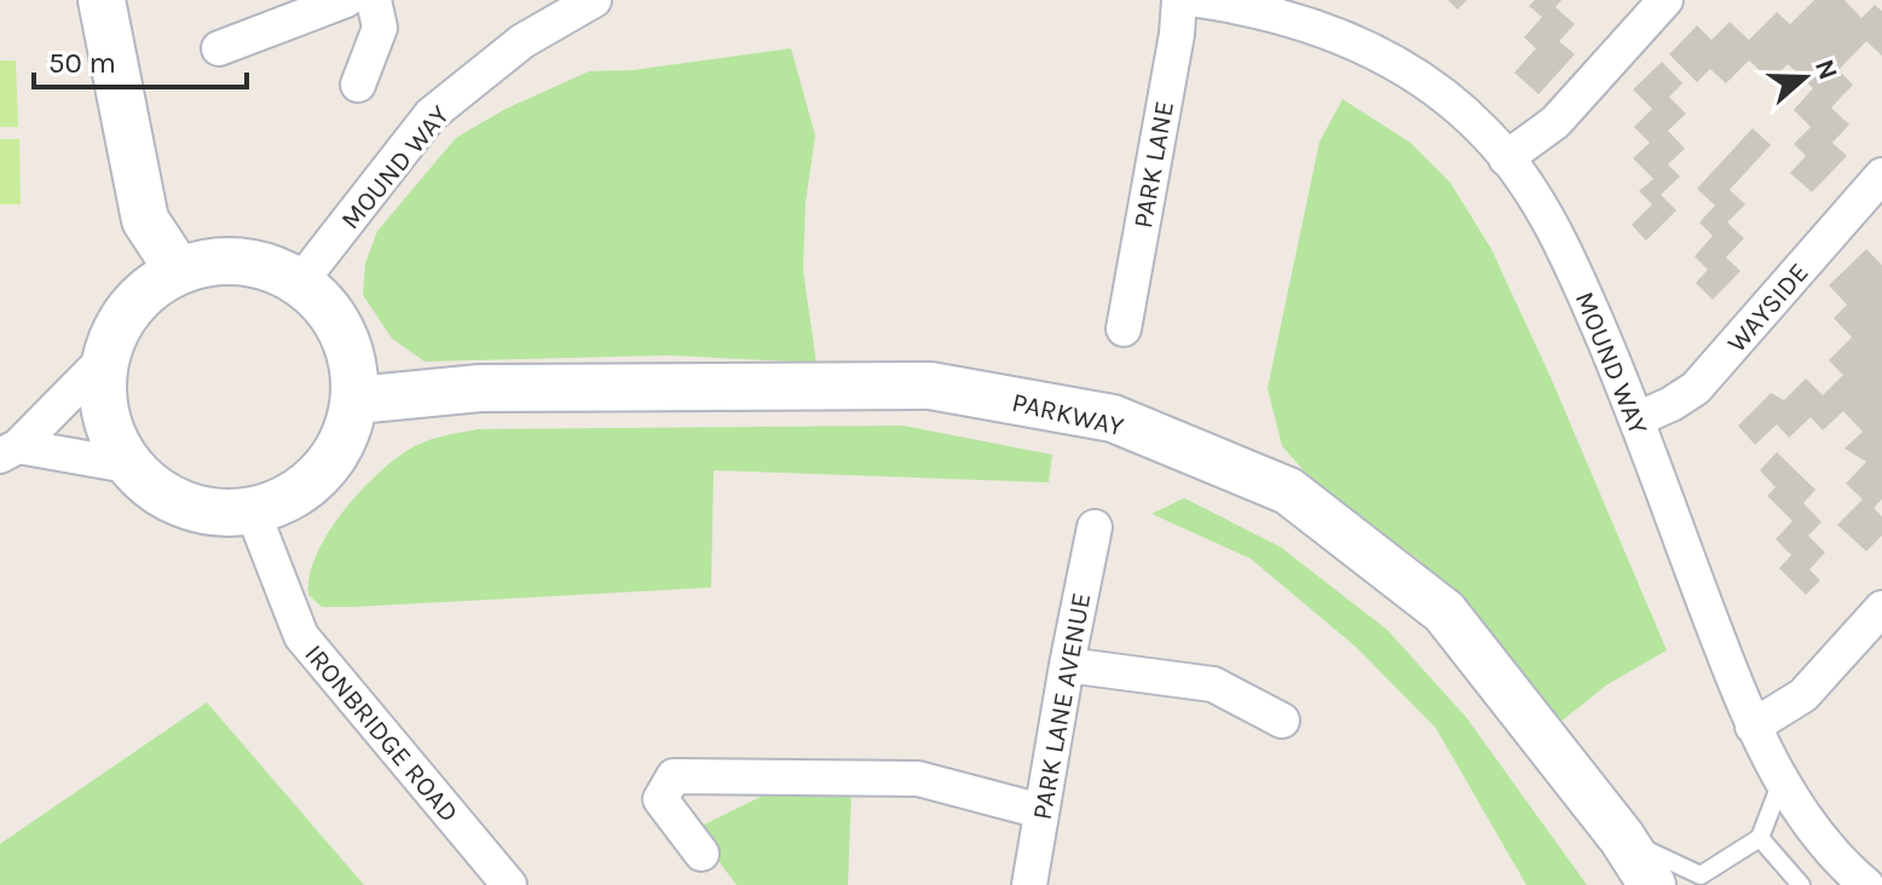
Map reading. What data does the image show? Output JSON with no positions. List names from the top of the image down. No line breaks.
{"streets":{"main road":["PARKWAY"],"street":["PARK LANE","MOUND WAY","WAYSIDE","PARK LANE AVENUE","IRONBRIDGE ROAD"]},"crossings":[["MOUND WAY","WAYSIDE"],["MOUND WAY","PARKWAY"],["MOUND WAY","IRONBRIDGE ROAD"],["PARKWAY","IRONBRIDGE ROAD"]],"scale_bar":"50 m","north":"right"}
